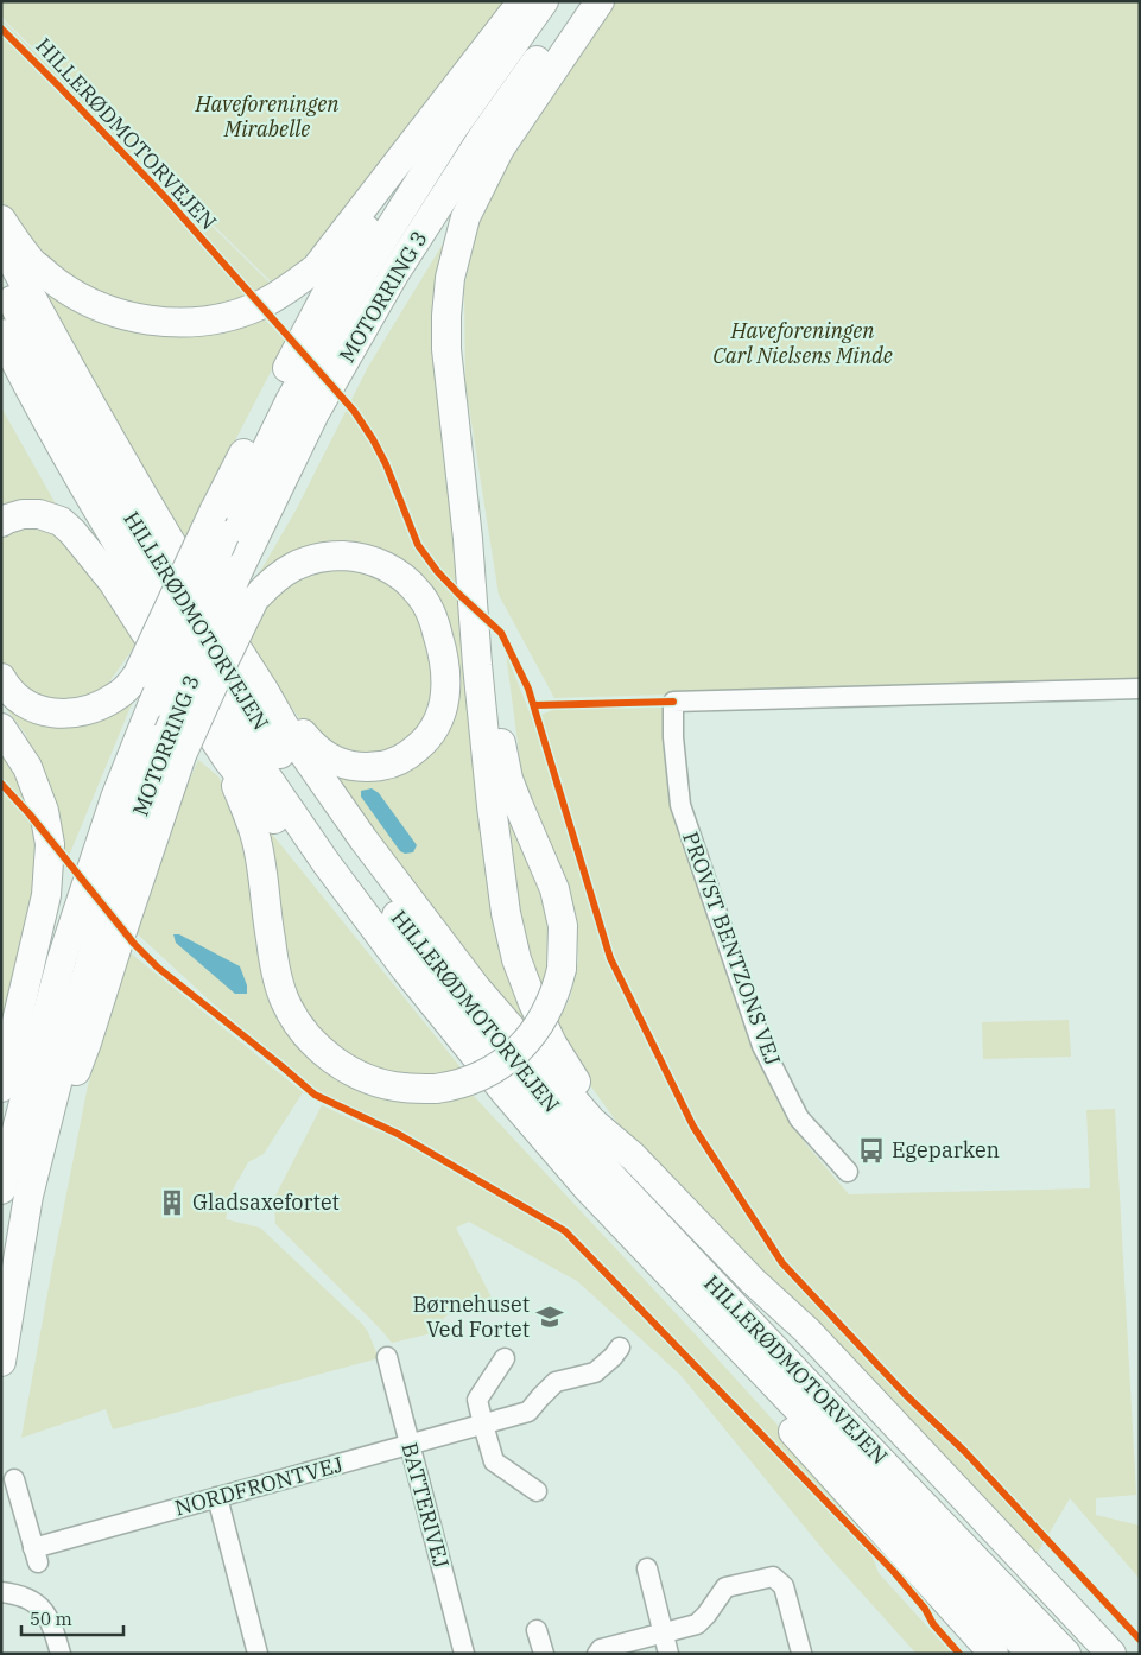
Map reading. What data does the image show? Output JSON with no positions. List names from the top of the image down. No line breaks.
{"streets":{"highway":["HILLERØDMOTORVEJEN","MOTORRING 3"],"street":["PROVST BENTZONS VEJ","NORDFRONTVEJ","BATTERIVEJ"]},"crossings":[["NORDFRONTVEJ","BATTERIVEJ"]],"parks":["Haveforeningen Mirabelle","Haveforeningen Carl Nielsens Minde"],"places":{"bus stop":["Egeparken"],"building":["Gladsaxefortet"],"school or university":["Børnehuset Ved Fortet"]},"scale_bar":"50 m"}
